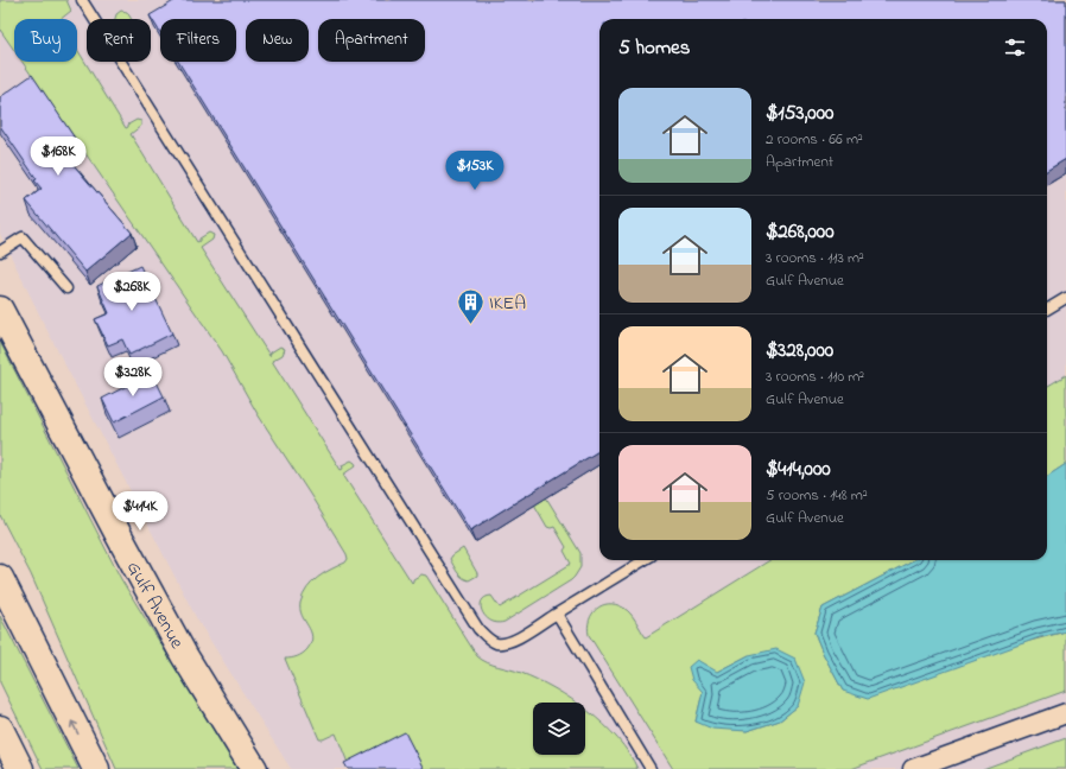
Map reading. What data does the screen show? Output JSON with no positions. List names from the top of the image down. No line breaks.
{"streets":{"main road":["Gulf Avenue"]},"places":{"building":["IKEA"]},"page":{"chip":["Buy","Rent","Filters","New","Apartment"],"heading":"5 homes","list":[{"name":"$153,000","note":"2 rooms · 66 m² · Apartment"},{"name":"$268,000","note":"3 rooms · 113 m² · Gulf Avenue"},{"name":"$328,000","note":"3 rooms · 110 m² · Gulf Avenue"},{"name":"$414,000","note":"5 rooms · 148 m² · Gulf Avenue"}],"price":["$168K","$153K","$268K","$328K","$414K"]}}
